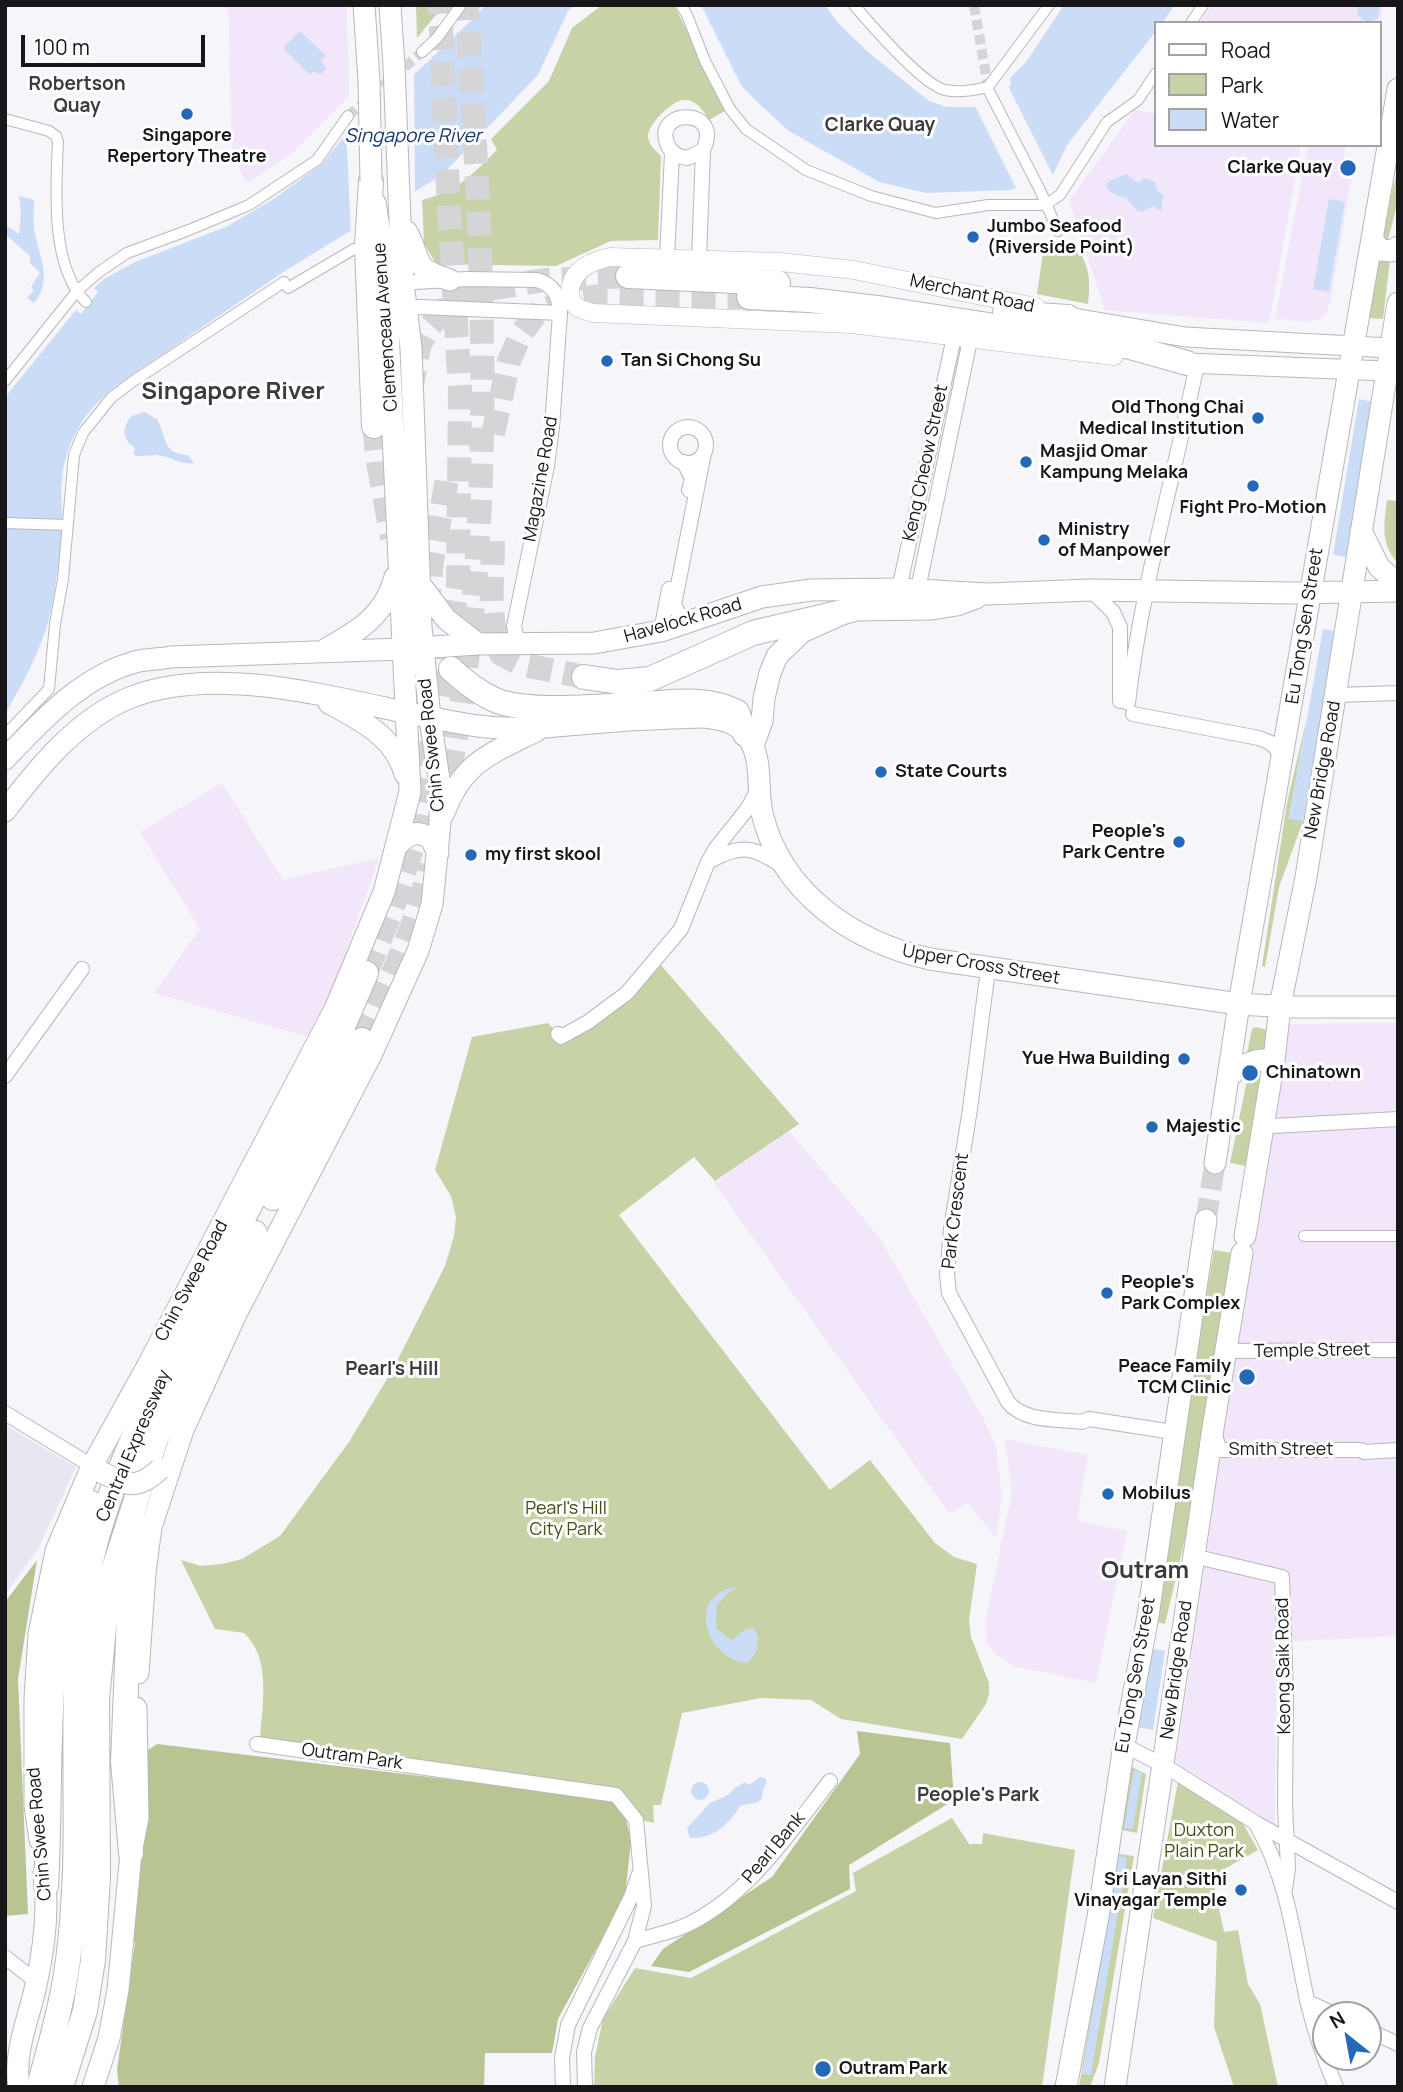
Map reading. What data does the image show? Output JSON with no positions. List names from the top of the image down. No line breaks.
{"streets":{"highway":["Central Expressway"],"main road":["Merchant Road","Clemenceau Avenue","Havelock Road","Eu Tong Sen Street","Chin Swee Road","New Bridge Road","Upper Cross Street"],"street":["Keng Cheow Street","Magazine Road","Park Crescent","Temple Street","Smith Street","Keong Saik Road","Outram Park","Pearl Bank"]},"crossings":[["Merchant Road","Keng Cheow Street"],["Merchant Road","Eu Tong Sen Street"],["Merchant Road","New Bridge Road"],["Clemenceau Avenue","Havelock Road"],["Clemenceau Avenue","Chin Swee Road"],["Keng Cheow Street","Havelock Road"],["Magazine Road","Havelock Road"],["Havelock Road","Eu Tong Sen Street"],["Havelock Road","Chin Swee Road"],["Havelock Road","New Bridge Road"],["Eu Tong Sen Street","Upper Cross Street"],["Eu Tong Sen Street","Park Crescent"],["New Bridge Road","Upper Cross Street"],["New Bridge Road","Temple Street"],["New Bridge Road","Smith Street"],["New Bridge Road","Keong Saik Road"],["Upper Cross Street","Park Crescent"],["Outram Park","Pearl Bank"]],"districts":["Robertson Quay","Clarke Quay","Singapore River","Pearl's Hill","Outram","People's Park"],"water":["Singapore River"],"parks":["Pearl's Hill City Park","Duxton Plain Park"],"places":["Singapore Repertory Theatre","Clarke Quay","Jumbo Seafood (Riverside Point)","Tan Si Chong Su","Old Thong Chai Medical Institution","Masjid Omar Kampung Melaka","Fight Pro-Motion","Ministry of Manpower","State Courts","People's Park Centre","my first skool","Yue Hwa Building","Chinatown","Majestic","People's Park Complex","Peace Family TCM Clinic","Mobilus","Sri Layan Sithi Vinayagar Temple","Outram Park"],"legend":["Road","Park","Water"],"scale_bar":"100 m","north":"top left"}
